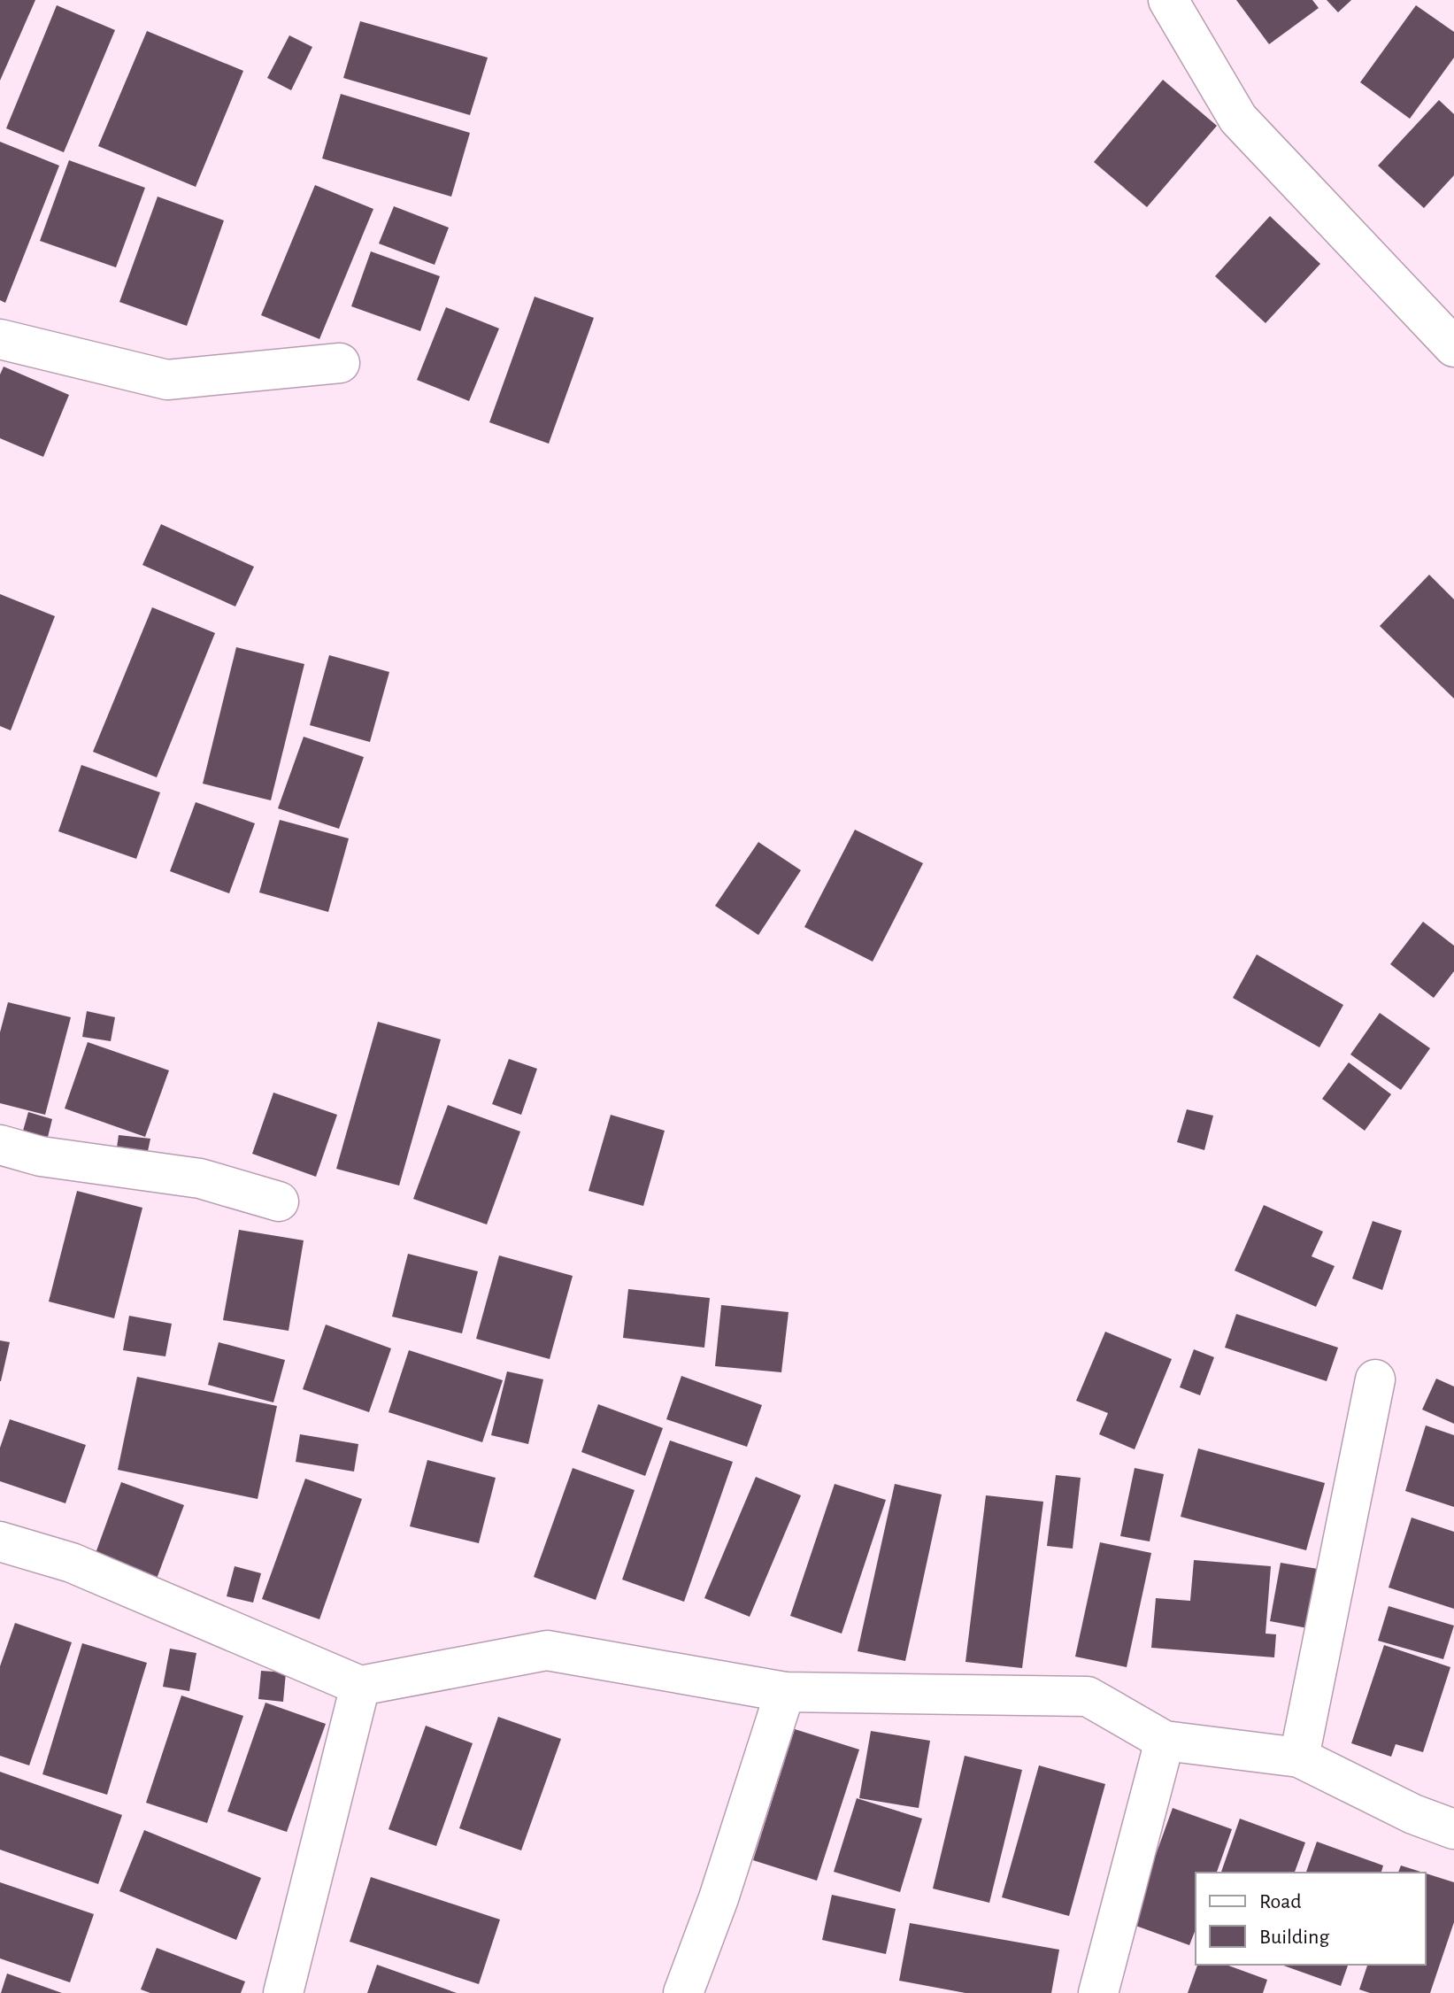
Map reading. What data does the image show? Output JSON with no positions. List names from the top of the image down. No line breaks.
{"legend":["Road","Building"]}
